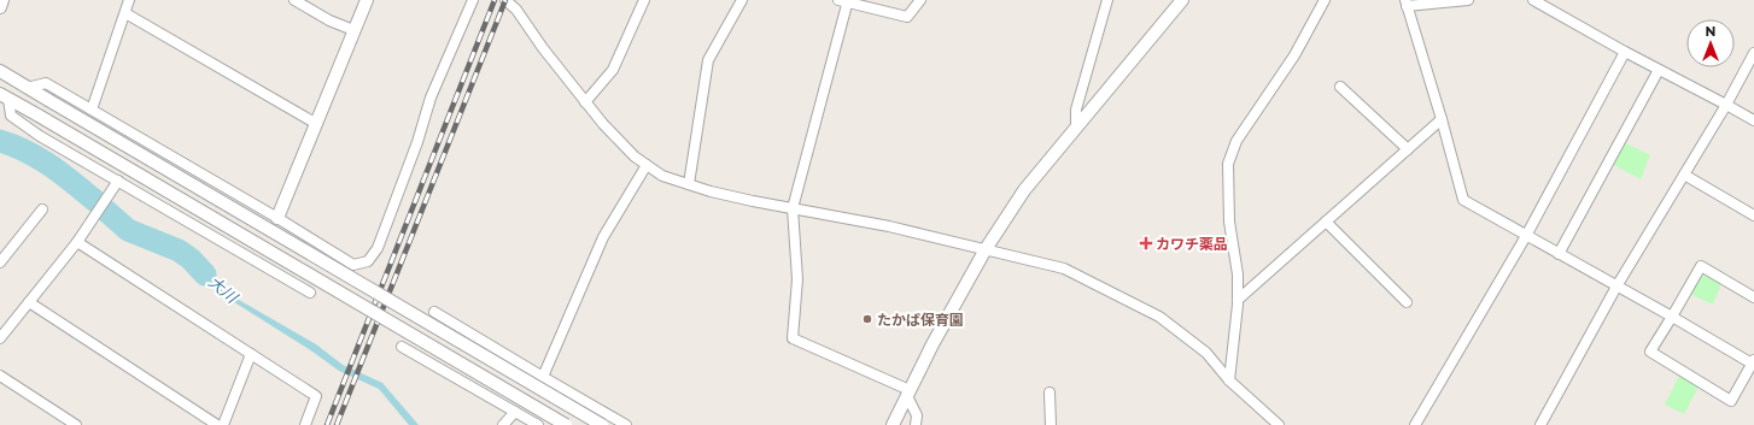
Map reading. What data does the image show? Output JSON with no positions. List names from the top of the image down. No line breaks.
{"water":["大川"],"places":{"health":["カワチ薬品"],"other":["たかば保育園"]},"north":"top"}
